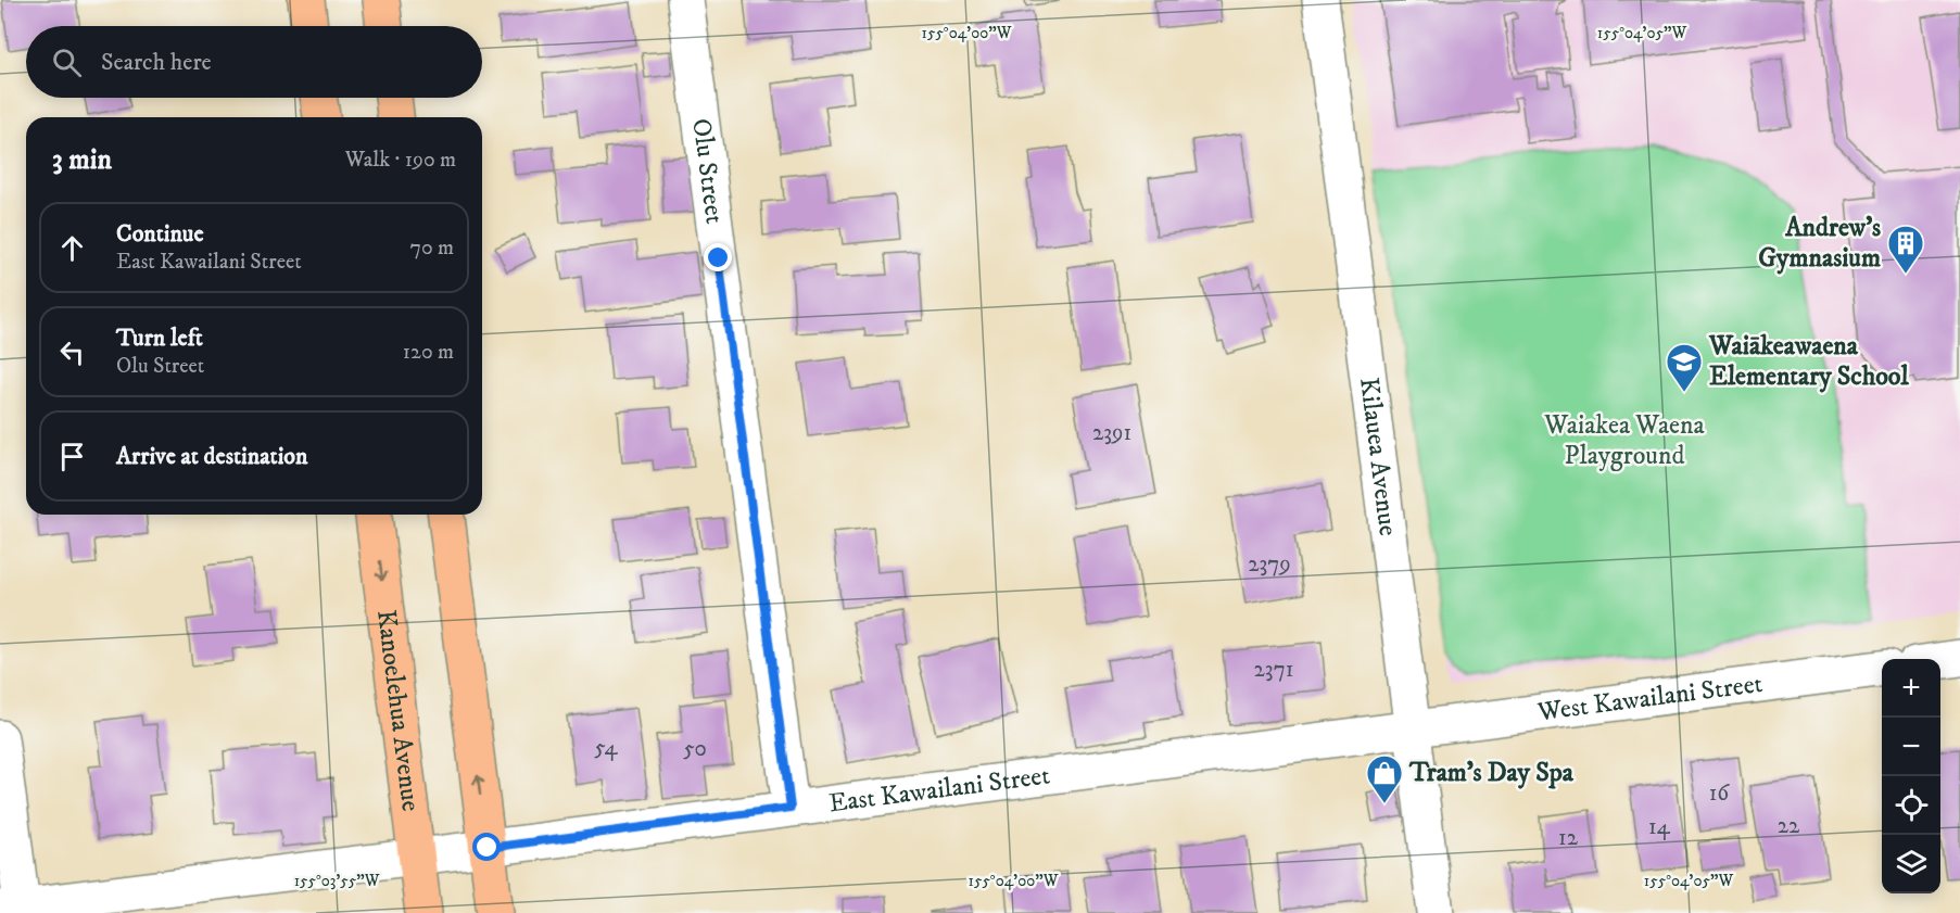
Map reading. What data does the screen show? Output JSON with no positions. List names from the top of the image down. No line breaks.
{"streets":{"highway":["Kanoelehua Avenue"],"street":["Olu Street","Kilauea Avenue","West Kawailani Street","East Kawailani Street"]},"crossings":[["Olu Street","East Kawailani Street"],["Kilauea Avenue","West Kawailani Street"],["Kilauea Avenue","East Kawailani Street"],["West Kawailani Street","East Kawailani Street"],["Kanoelehua Avenue","East Kawailani Street"]],"parks":["Waiakea Waena Playground"],"places":{"building":["Andrew’s Gymnasium"],"school or university":["Waiākeawaena Elementary School"],"shop":["Tram's Day Spa"]},"house_numbers":["2391","2379","2371","54","50","16","22","14","12"],"page":{"search":"Search here","heading":["3 min","Walk · 190 m"],"list":[["Continue","East Kawailani Street","70 m"],["Turn left","Olu Street","120 m"],"Arrive at destination"],"map_buttons":["+","−"]},"coordinates":["155°04'00\"W","155°04'05\"W","155°03'55\"W"]}
